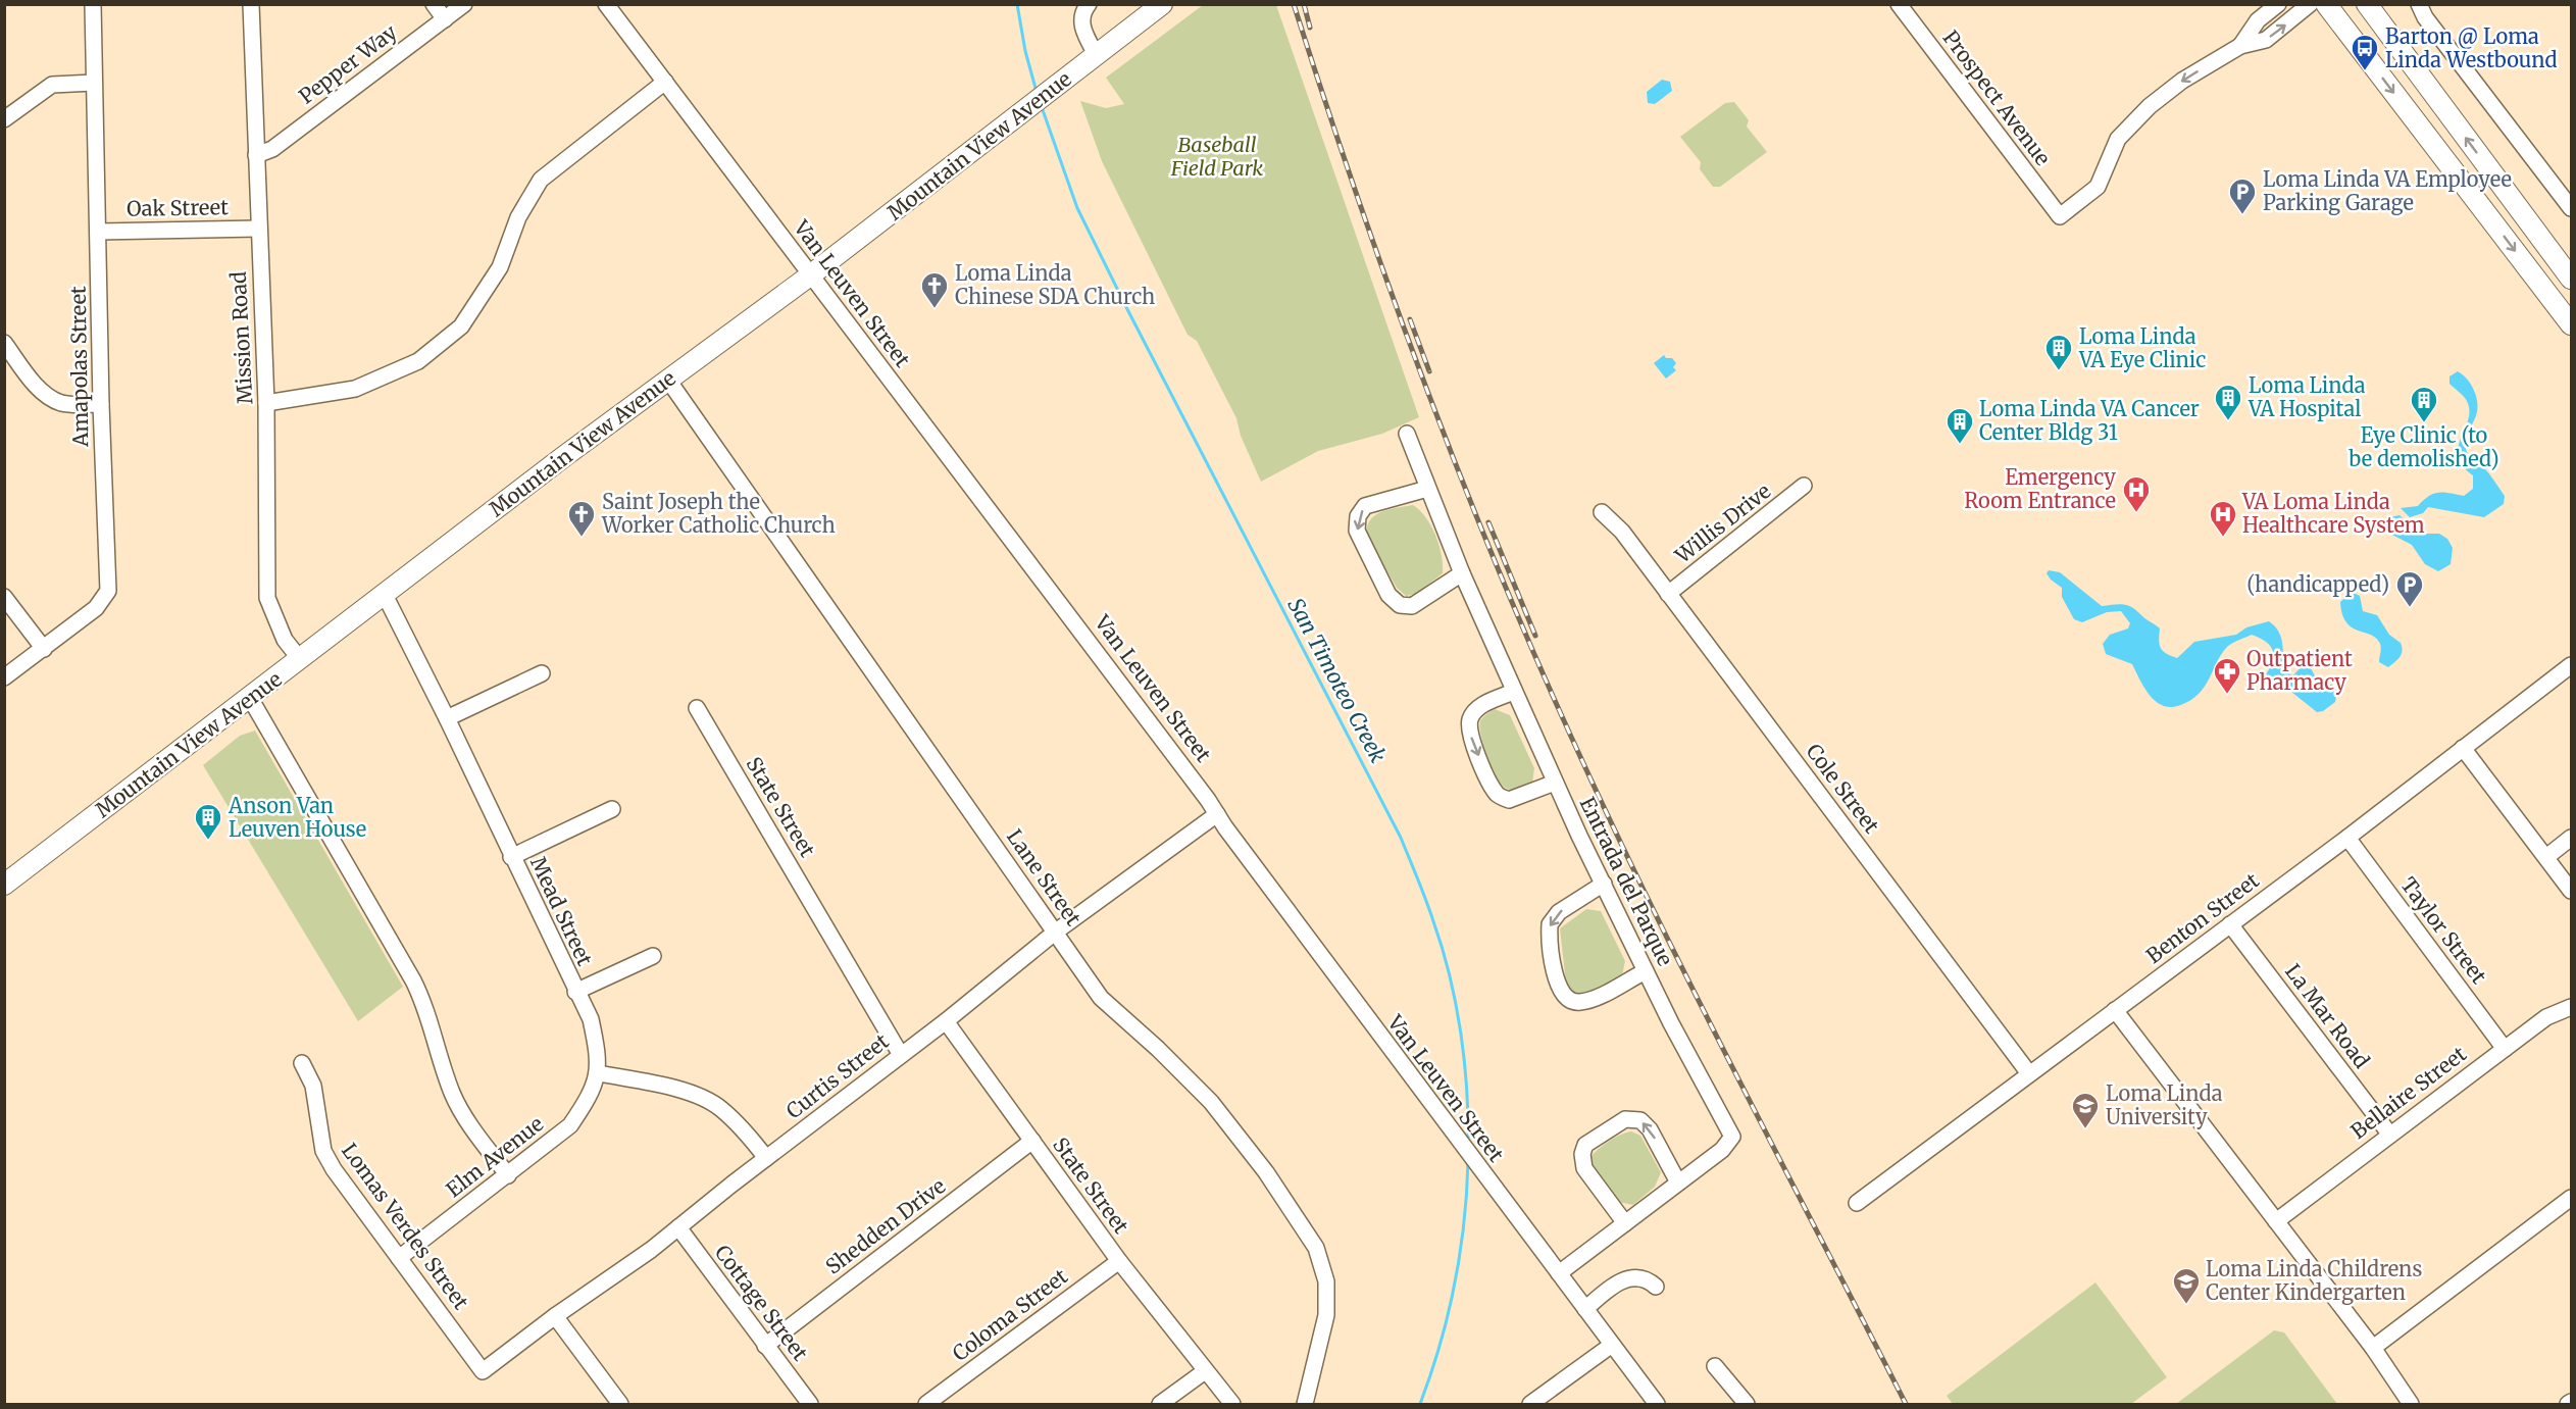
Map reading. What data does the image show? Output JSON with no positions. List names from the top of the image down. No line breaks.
{"streets":{"main road":["Mountain View Avenue"],"street":["Pepper Way","Prospect Avenue","Oak Street","Van Leuven Street","Mission Road","Amapolas Street","Willis Drive","Cole Street","State Street","Lane Street","Entrada del Parque","Mead Street","Benton Street","Taylor Street","La Mar Road","Curtis Street","Bellaire Street","Elm Avenue","Lomas Verdes Street","Shedden Drive","Cottage Street","Coloma Street"]},"crossings":[["Pepper Way","Mission Road"],["Mountain View Avenue","Van Leuven Street"],["Mountain View Avenue","Mission Road"],["Mountain View Avenue","Lane Street"],["Mountain View Avenue","Mead Street"],["Oak Street","Mission Road"],["Oak Street","Amapolas Street"],["Van Leuven Street","Entrada del Parque"],["Van Leuven Street","Curtis Street"],["Willis Drive","Cole Street"],["Cole Street","Benton Street"],["State Street","Curtis Street"],["State Street","Shedden Drive"],["State Street","Coloma Street"],["Lane Street","Curtis Street"],["Mead Street","Elm Avenue"],["Benton Street","Taylor Street"],["Benton Street","La Mar Road"],["Taylor Street","Bellaire Street"],["La Mar Road","Bellaire Street"],["Curtis Street","Lomas Verdes Street"],["Curtis Street","Cottage Street"],["Elm Avenue","Lomas Verdes Street"],["Shedden Drive","Cottage Street"]],"water":["San Timoteo Creek"],"parks":["Baseball Field Park"],"places":{"bus stop":["Barton @ Loma Linda Westbound"],"parking":["Loma Linda VA Employee Parking Garage","(handicapped)"],"church":["Loma Linda Chinese SDA Church","Saint Joseph the Worker Catholic Church"],"building":["Loma Linda VA Eye Clinic","Loma Linda VA Hospital","Eye Clinic (to be demolished)","Loma Linda VA Cancer Center Bldg 31","Anson Van Leuven House"],"hospital":["Emergency Room Entrance","VA Loma Linda Healthcare System"],"pharmacy":["Outpatient Pharmacy"],"school or university":["Loma Linda University","Loma Linda Childrens Center Kindergarten"]}}
